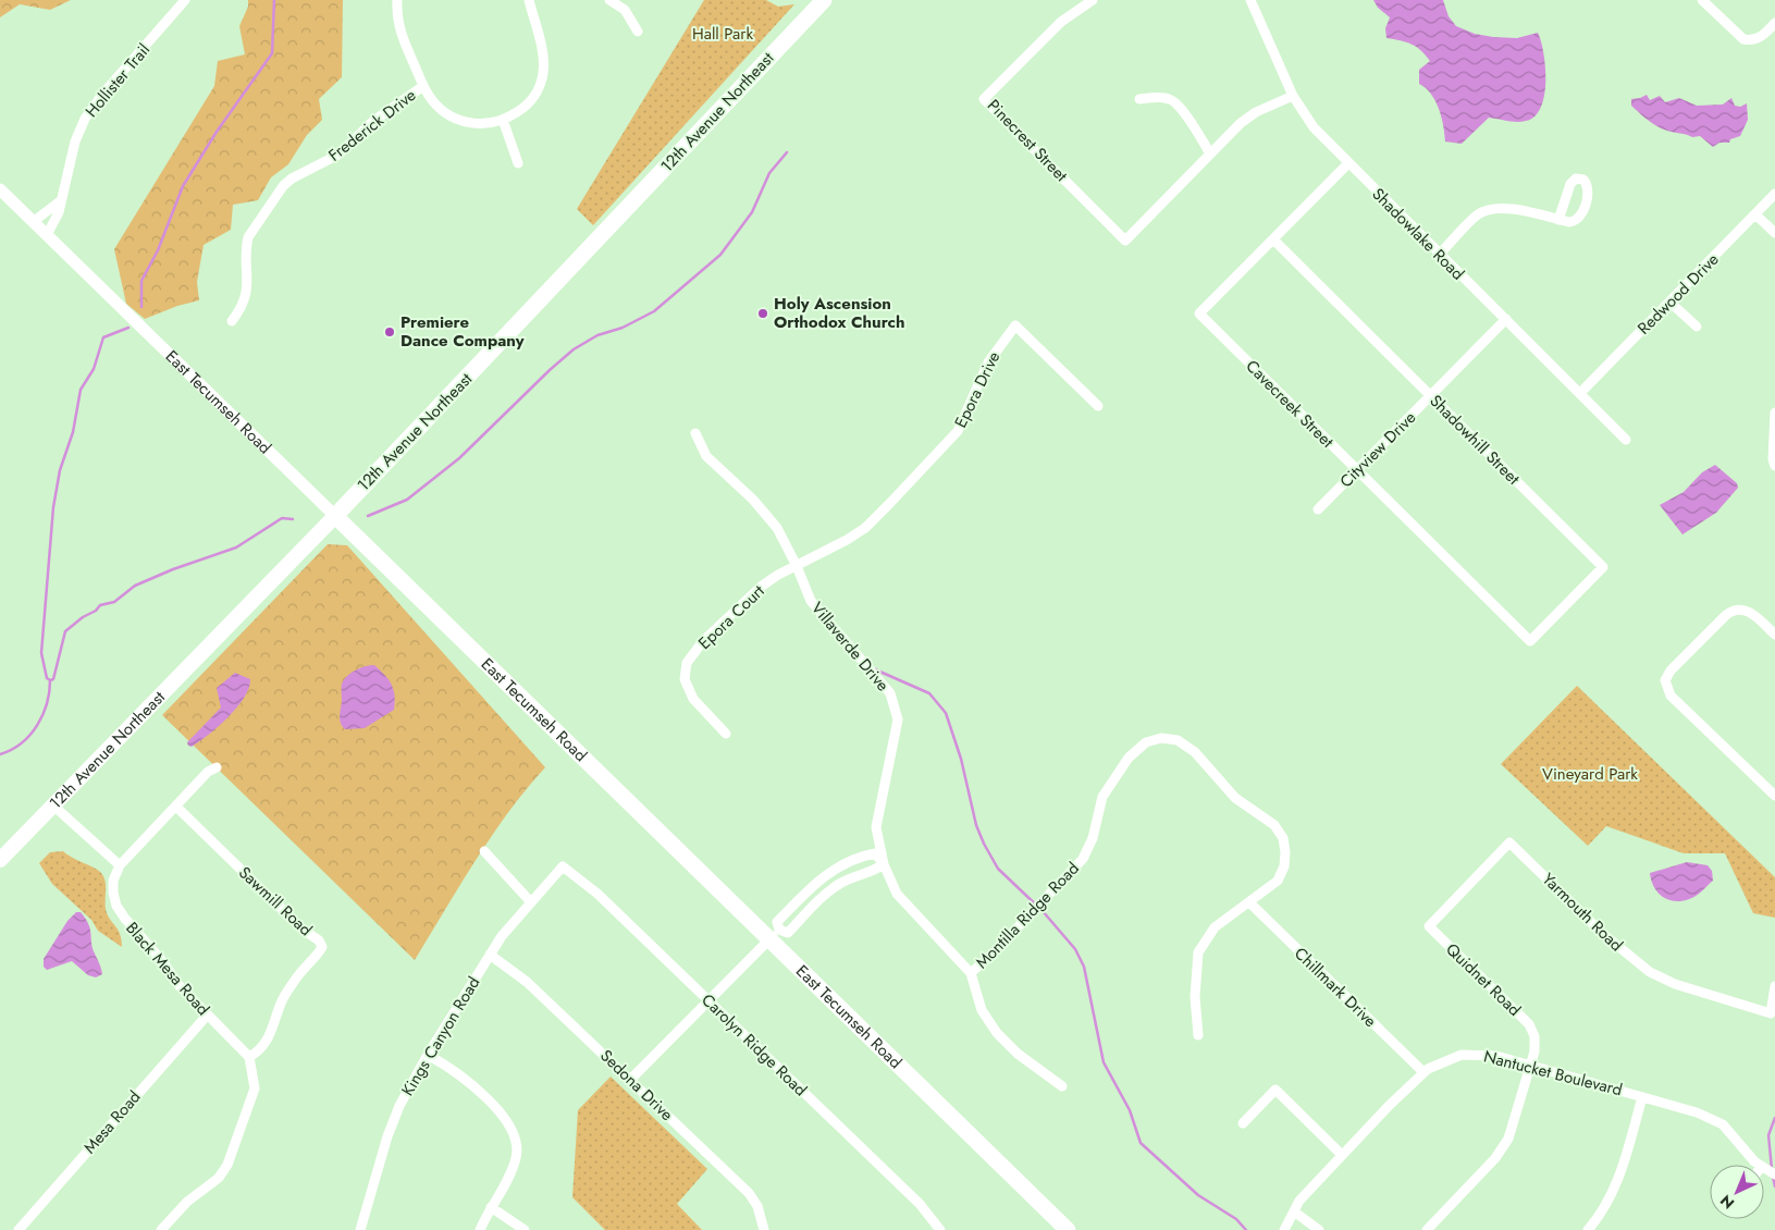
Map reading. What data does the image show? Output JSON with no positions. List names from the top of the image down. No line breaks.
{"streets":{"main road":["12th Avenue Northeast","East Tecumseh Road"],"street":["Hollister Trail","Frederick Drive","Pinecrest Street","Shadowlake Road","Redwood Drive","Epora Drive","Cavecreek Street","Shadowhill Street","Cityview Drive","Epora Court","Villaverde Drive","Sawmill Road","Yarmouth Road","Montilla Ridge Road","Black Mesa Road","Quidnet Road","Chillmark Drive","Kings Canyon Road","Carolyn Ridge Road","Nantucket Boulevard","Sedona Drive","Mesa Road"]},"crossings":[["Hollister Trail","East Tecumseh Road"],["12th Avenue Northeast","East Tecumseh Road"],["Shadowlake Road","Redwood Drive"],["Shadowlake Road","Cavecreek Street"],["Shadowlake Road","Cityview Drive"],["Epora Drive","Epora Court"],["Epora Drive","Villaverde Drive"],["Cavecreek Street","Shadowhill Street"],["Cavecreek Street","Cityview Drive"],["Shadowhill Street","Cityview Drive"],["Epora Court","Villaverde Drive"],["Villaverde Drive","Montilla Ridge Road"],["Sawmill Road","Black Mesa Road"],["Yarmouth Road","Quidnet Road"],["Montilla Ridge Road","Chillmark Drive"],["Black Mesa Road","Mesa Road"],["Quidnet Road","Nantucket Boulevard"],["Chillmark Drive","Nantucket Boulevard"],["Kings Canyon Road","Carolyn Ridge Road"],["Kings Canyon Road","Sedona Drive"]],"parks":["Hall Park","Vineyard Park"],"places":["Holy Ascension Orthodox Church","Premiere Dance Company"],"north":"bottom left"}
